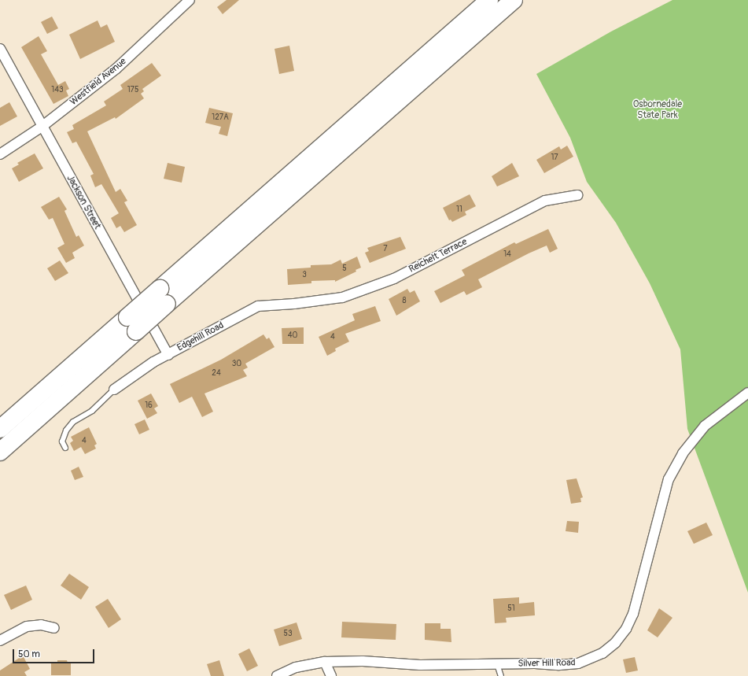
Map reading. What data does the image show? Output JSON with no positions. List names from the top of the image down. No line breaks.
{"streets":{"street":["Westfield Avenue","Jackson Street","Reichelt Terrace","Edgehill Road","Silver Hill Road"]},"crossings":[["Westfield Avenue","Jackson Street"],["Jackson Street","Edgehill Road"],["Reichelt Terrace","Edgehill Road"]],"parks":["Osbornedale State Park"],"house_numbers":["143","175","127A","17","11","7","14","5","3","8","40","4","30","24","16","4","51","53"],"scale_bar":"50 m"}
